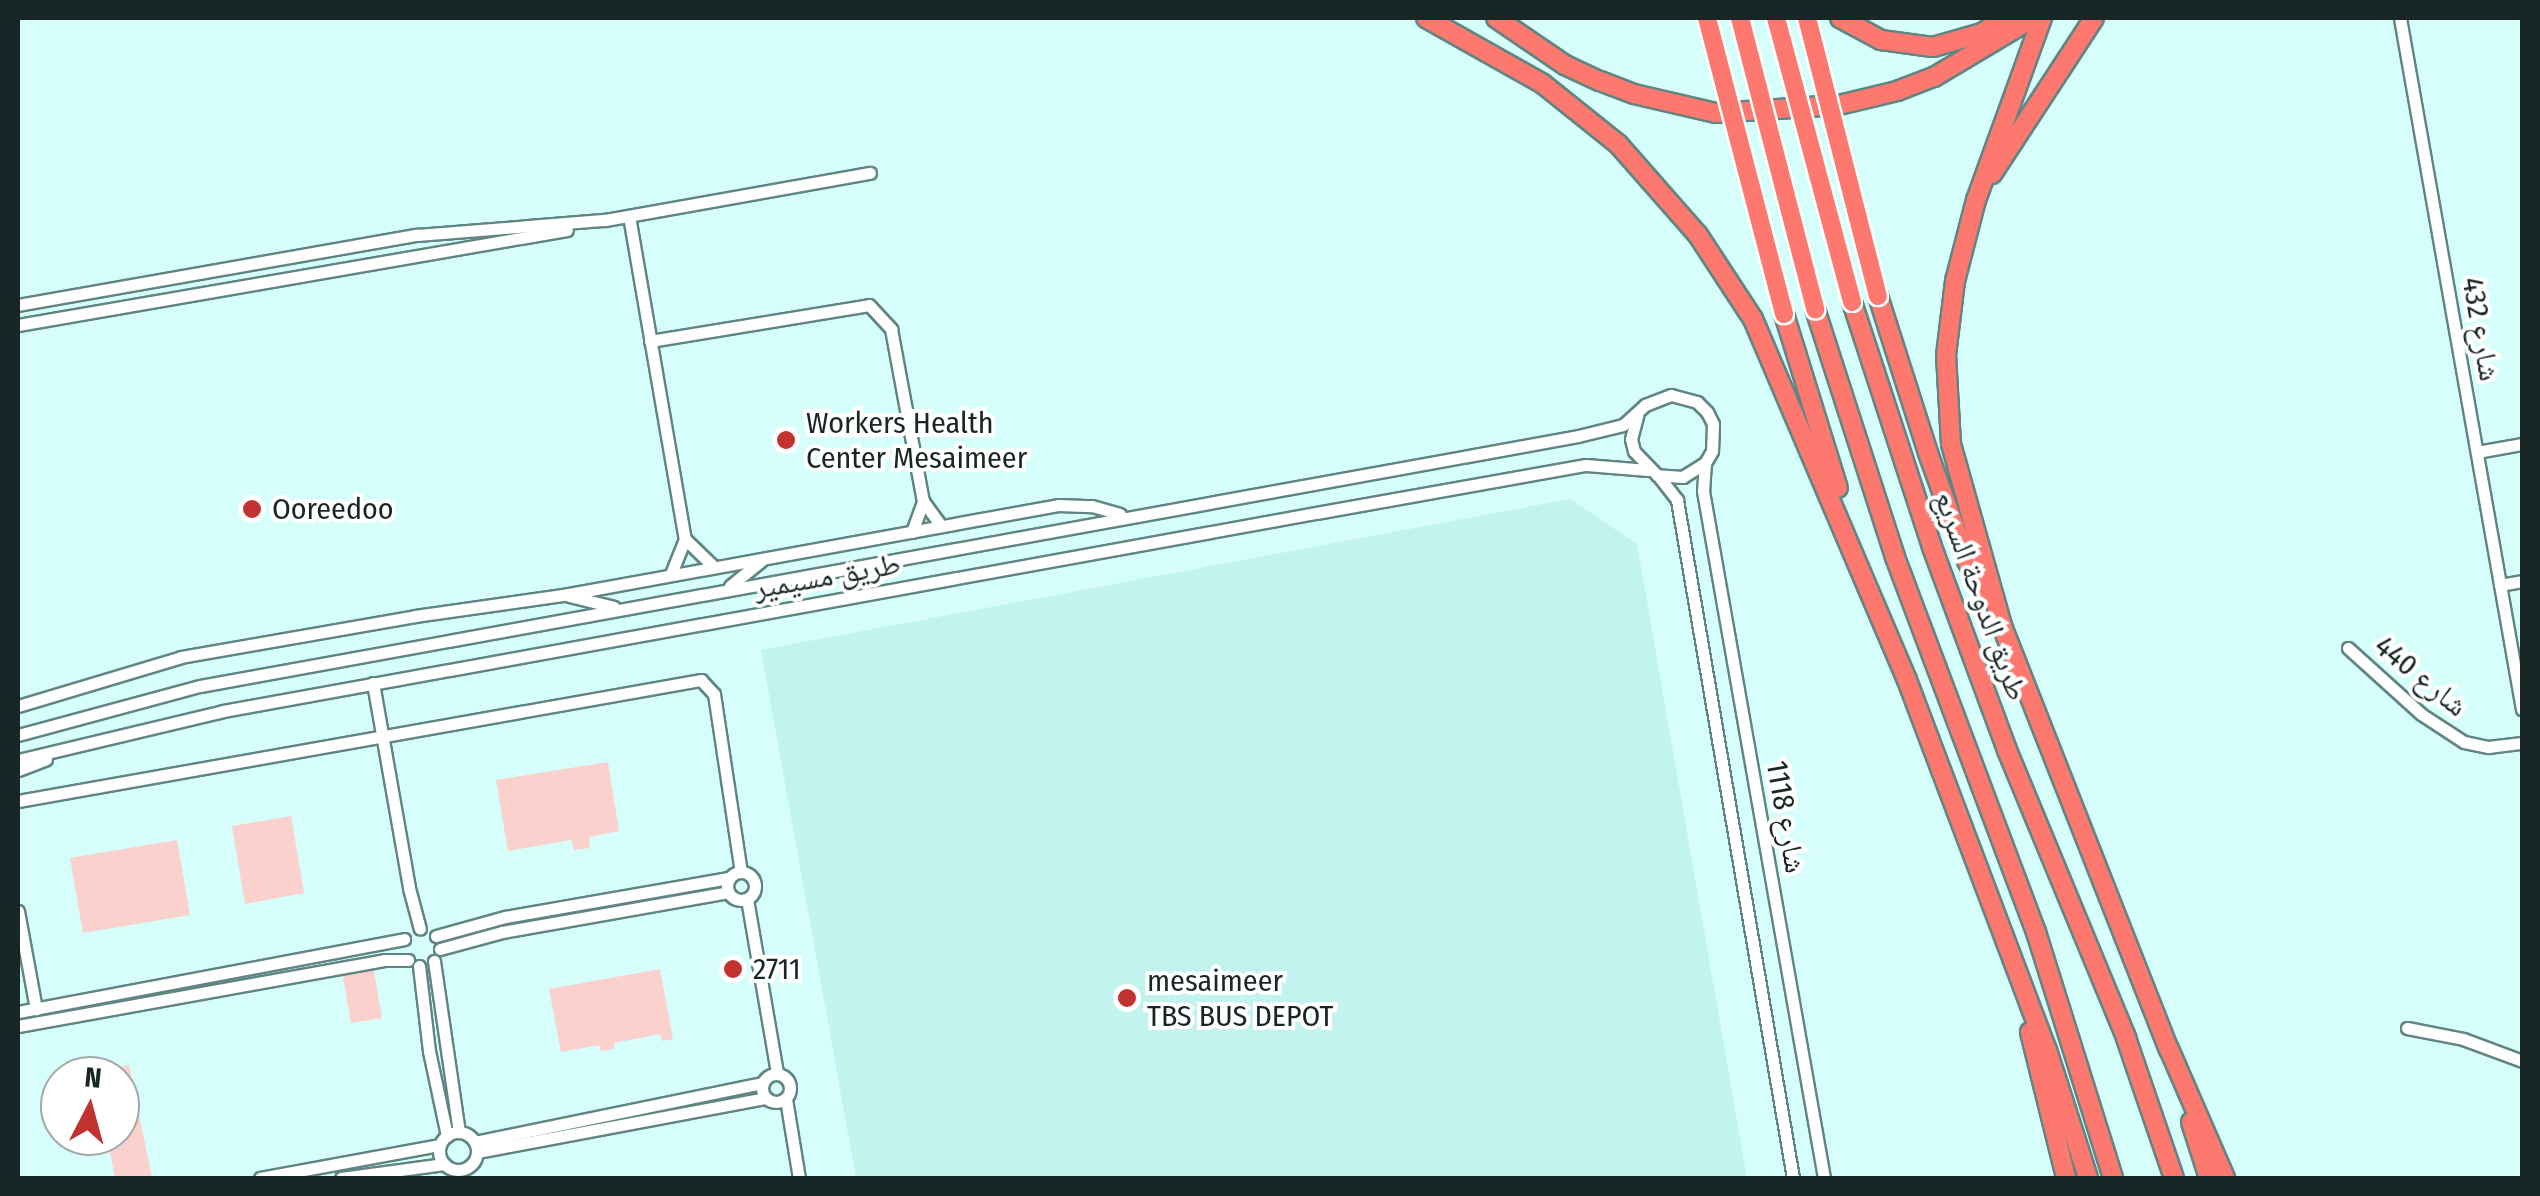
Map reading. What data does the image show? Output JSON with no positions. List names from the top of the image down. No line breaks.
{"streets":{"highway":["طريق الدوحة السريع"],"street":["شارع 432","طريق مسيمير","شارع 440","شارع 1118"]},"crossings":[["طريق مسيمير","شارع 1118"]],"places":["Workers Health Center Mesaimeer","Ooreedoo","2711","mesaimeer TBS BUS DEPOT"],"north":"top"}
